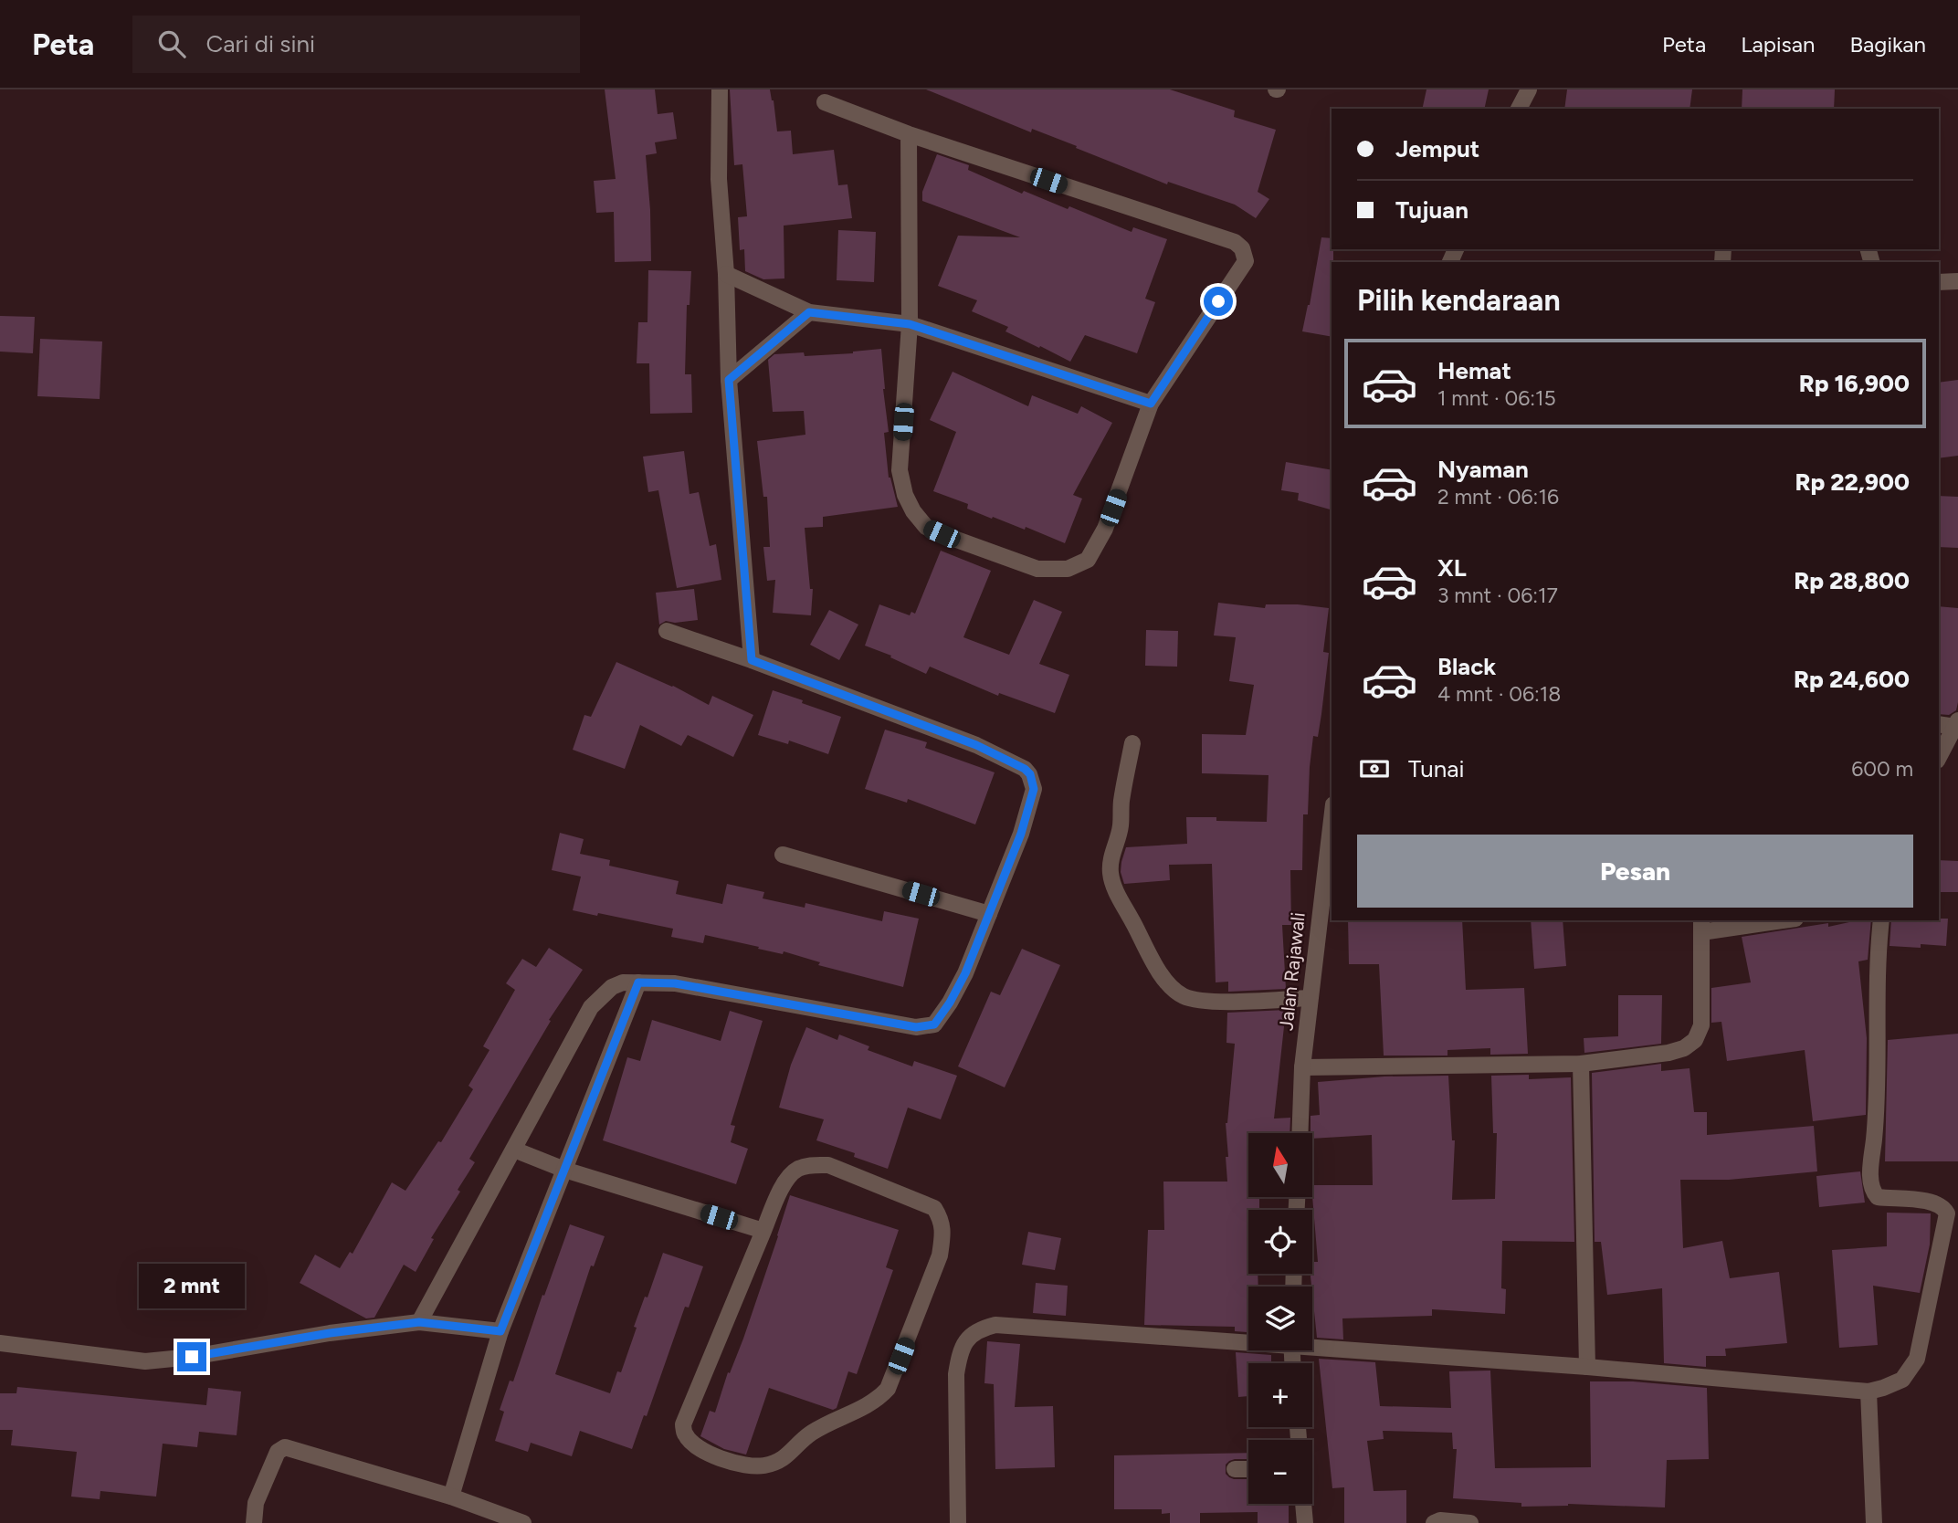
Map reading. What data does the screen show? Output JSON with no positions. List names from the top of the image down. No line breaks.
{"streets":{"street":["Jalan Rajawali"]},"north":"top","page":{"header":"Peta","search":"Cari di sini","nav":["Peta","Lapisan","Bagikan"],"banner":["Jemput","Tujuan"],"heading":"Pilih kendaraan","list":[{"name":"Hemat","note":"1 mnt · 06:15","value":"Rp 16,900"},{"name":"Nyaman","note":"2 mnt · 06:16","value":"Rp 22,900"},{"name":"XL","note":"3 mnt · 06:17","value":"Rp 28,800"},{"name":"Black","note":"4 mnt · 06:18","value":"Rp 24,600"}],"pay":["Tunai","600 m"],"buttons":"Pesan","map_buttons":["+","−"],"bubble":"2 mnt"}}
